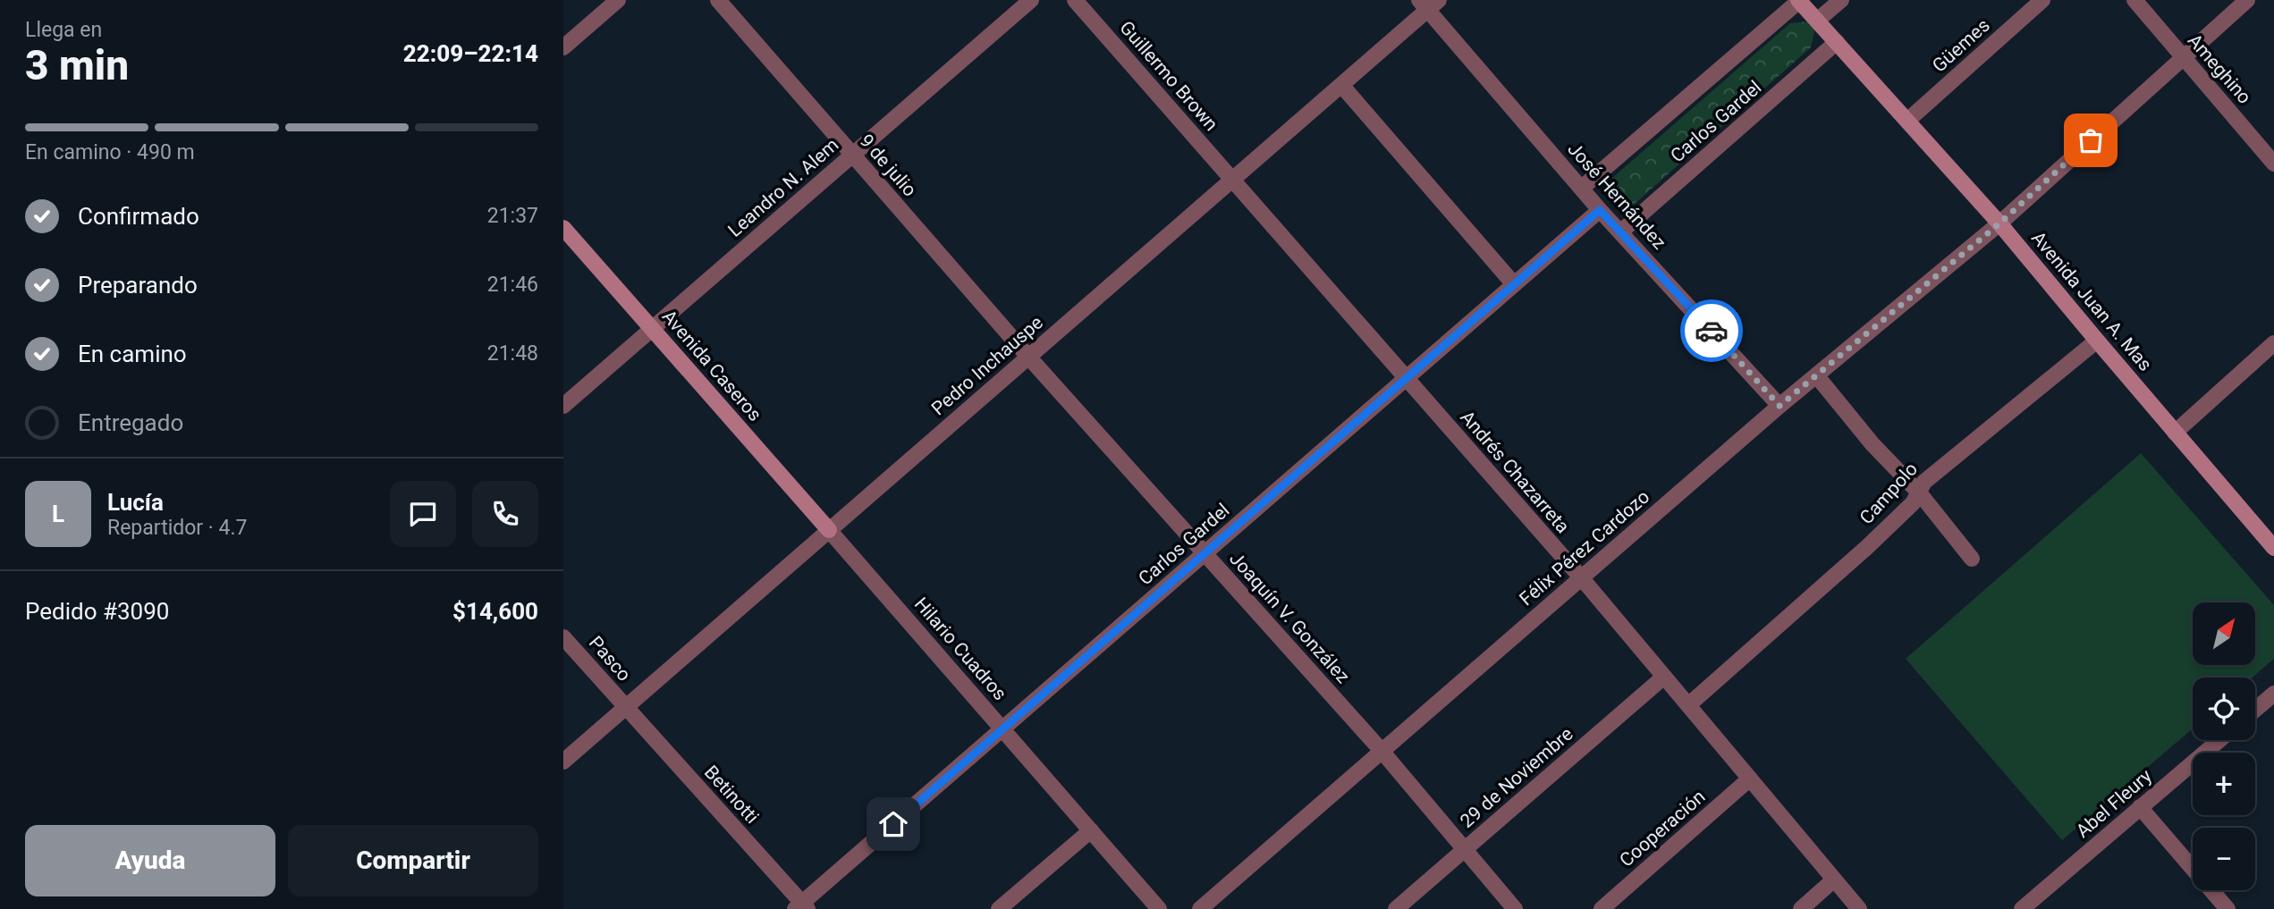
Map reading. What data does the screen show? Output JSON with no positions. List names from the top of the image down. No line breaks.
{"streets":{"main road":["Avenida Juan A. Mas","Avenida Caseros"],"street":["Güemes","Ameghino","Guillermo Brown","Carlos Gardel","9 de julio","Leandro N. Alem","José Hernández","Pedro Inchauspe","Andrés Chazarreta","Campolo","Félix Pérez Cardozo","Joaquín V. González","Hilario Cuadros","Pasco","29 de Noviembre","Betinotti","Abel Fleury","Cooperación"]},"crossings":[["Güemes","Avenida Juan A. Mas"],["Ameghino","Félix Pérez Cardozo"],["Guillermo Brown","Pedro Inchauspe"],["Guillermo Brown","Andrés Chazarreta"],["Carlos Gardel","José Hernández"],["Carlos Gardel","Avenida Juan A. Mas"],["Carlos Gardel","Andrés Chazarreta"],["Carlos Gardel","Joaquín V. González"],["Carlos Gardel","Hilario Cuadros"],["Carlos Gardel","Betinotti"],["9 de julio","Leandro N. Alem"],["9 de julio","Pedro Inchauspe"],["9 de julio","Joaquín V. González"],["Leandro N. Alem","Avenida Caseros"],["José Hernández","Pedro Inchauspe"],["José Hernández","Félix Pérez Cardozo"],["Avenida Juan A. Mas","Campolo"],["Avenida Juan A. Mas","Félix Pérez Cardozo"],["Avenida Caseros","Pedro Inchauspe"],["Avenida Caseros","Hilario Cuadros"],["Pedro Inchauspe","Andrés Chazarreta"],["Pedro Inchauspe","Joaquín V. González"],["Pedro Inchauspe","Hilario Cuadros"],["Pedro Inchauspe","Pasco"],["Pedro Inchauspe","Betinotti"],["Andrés Chazarreta","Campolo"],["Andrés Chazarreta","Félix Pérez Cardozo"],["Andrés Chazarreta","29 de Noviembre"],["Andrés Chazarreta","Cooperación"],["Félix Pérez Cardozo","Joaquín V. González"],["Joaquín V. González","29 de Noviembre"],["Pasco","Betinotti"]],"north":"top right","page":{"heading":["3 min","Llega en","22:09–22:14"],"panel":["Lucía","Repartidor · 4.7","Pedido #3090","$14,600"],"bar":"En camino · 490 m","list":[["Confirmado","21:37"],["Preparando","21:46"],["En camino","21:48"],"Entregado"],"round":"L","map_buttons":["+","−"],"buttons":["Ayuda","Compartir"]}}
